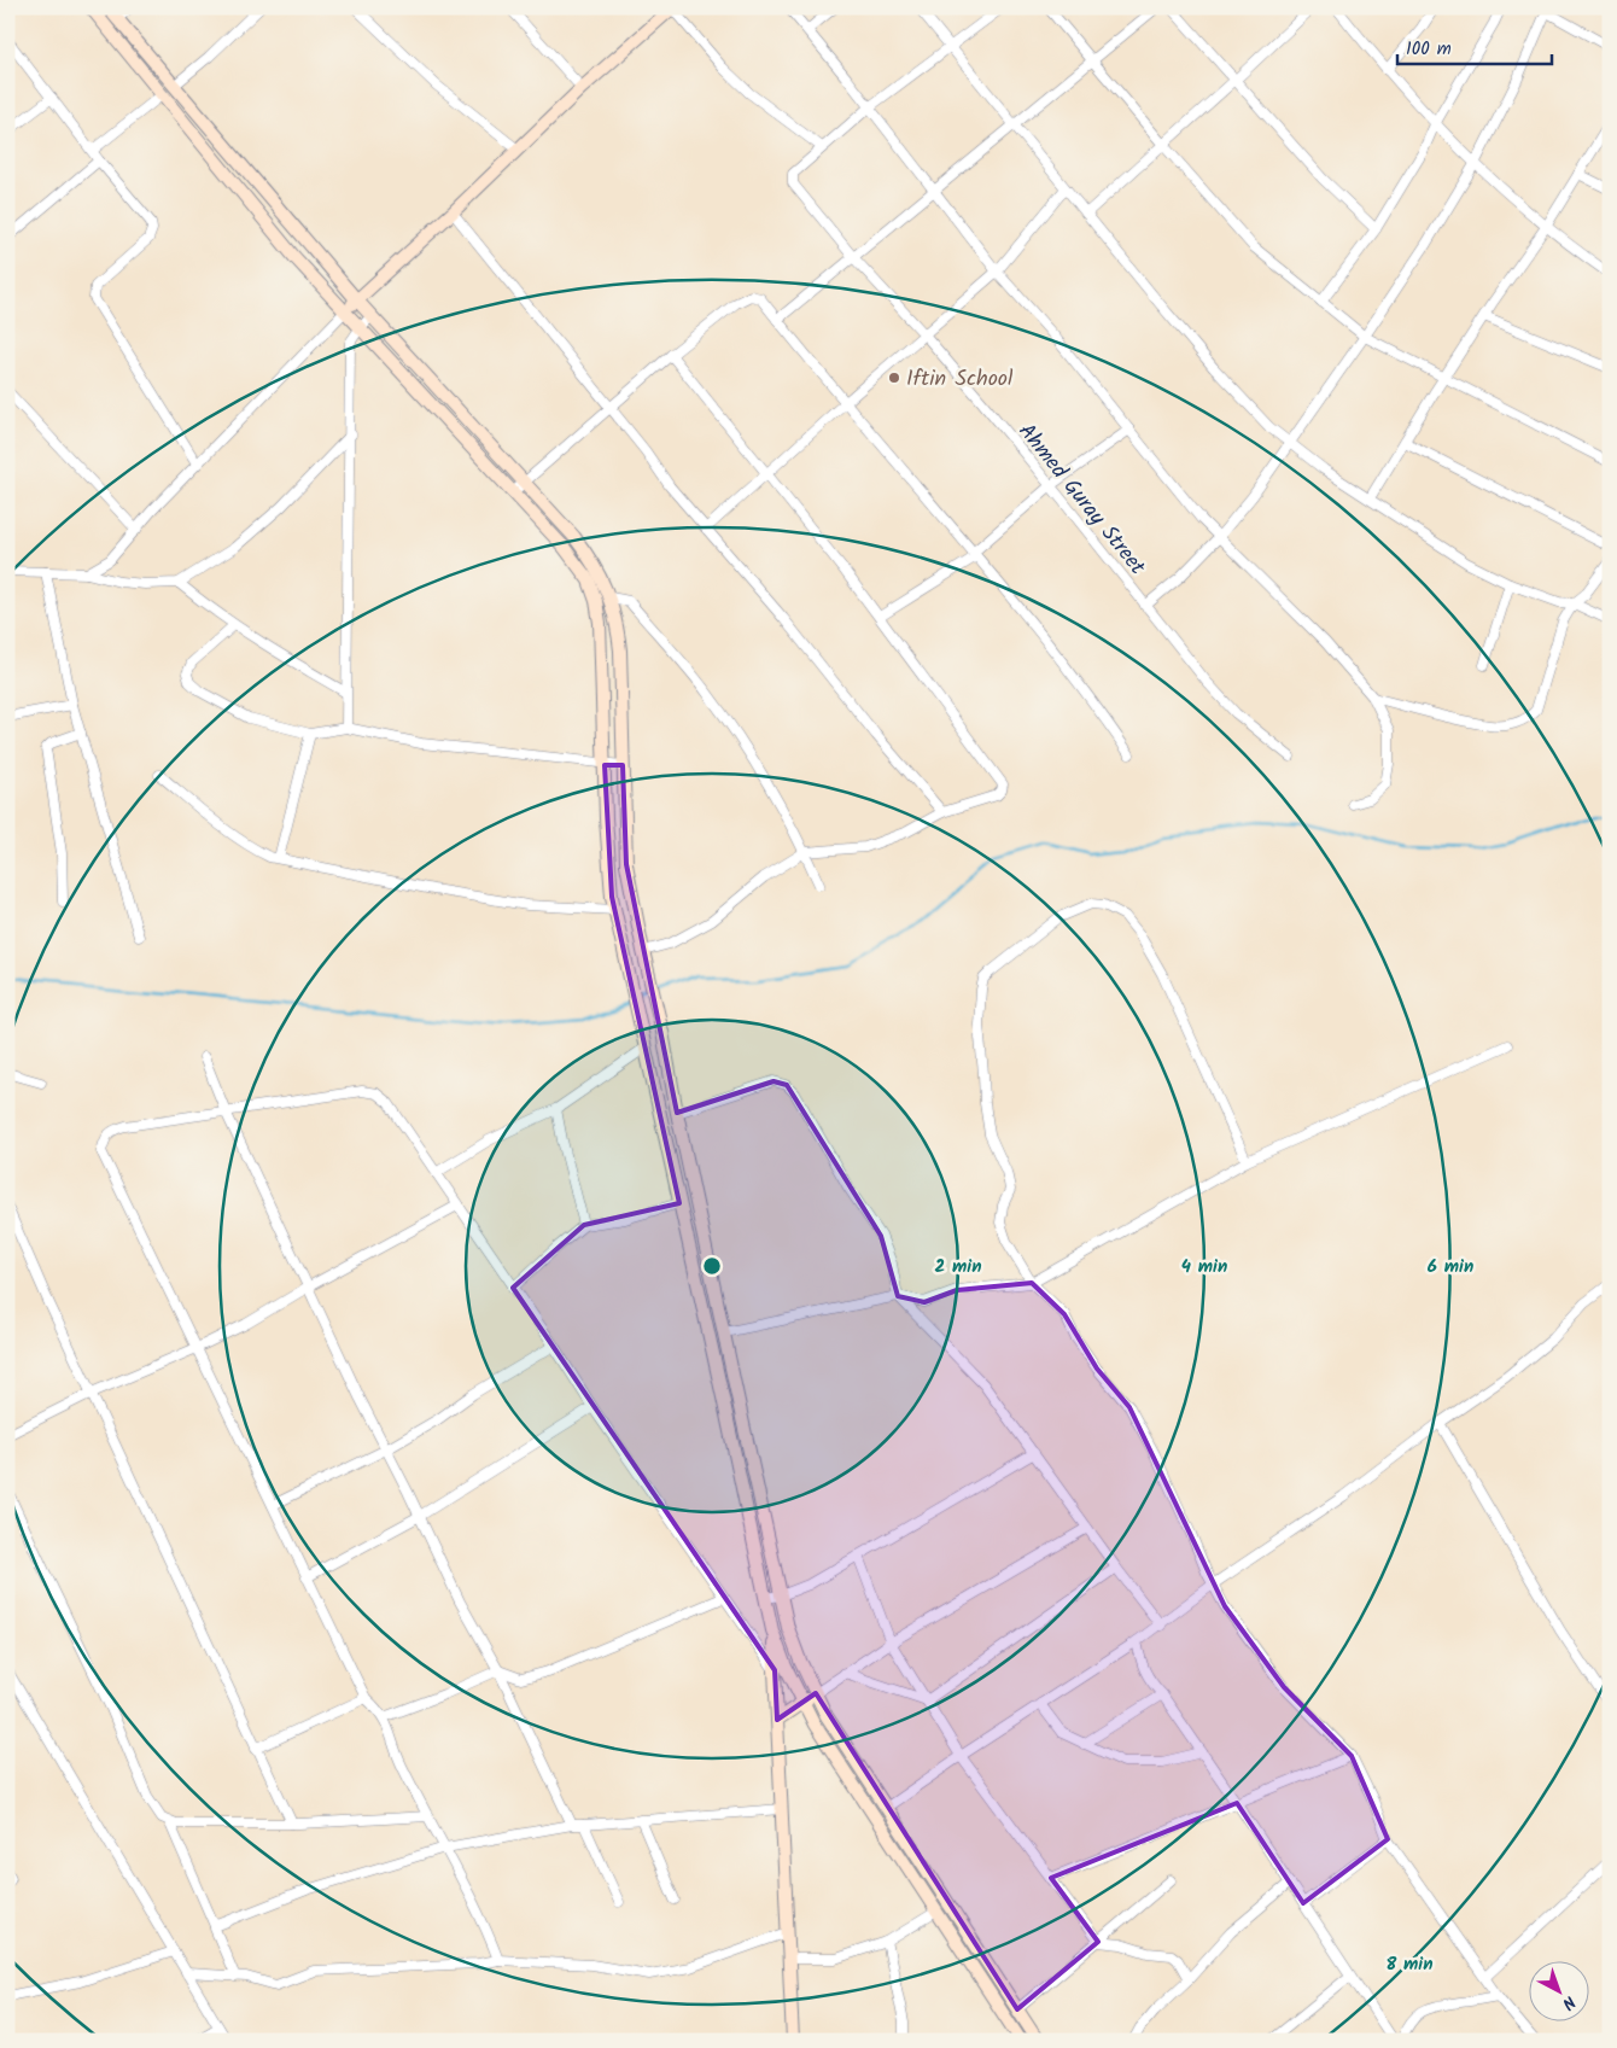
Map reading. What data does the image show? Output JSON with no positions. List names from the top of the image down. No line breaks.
{"streets":{"street":["Ahmed Guray Street"]},"places":["Iftin School"],"scale_bar":"100 m","north":"bottom right","rings":["2 min","4 min","6 min","8 min"]}
